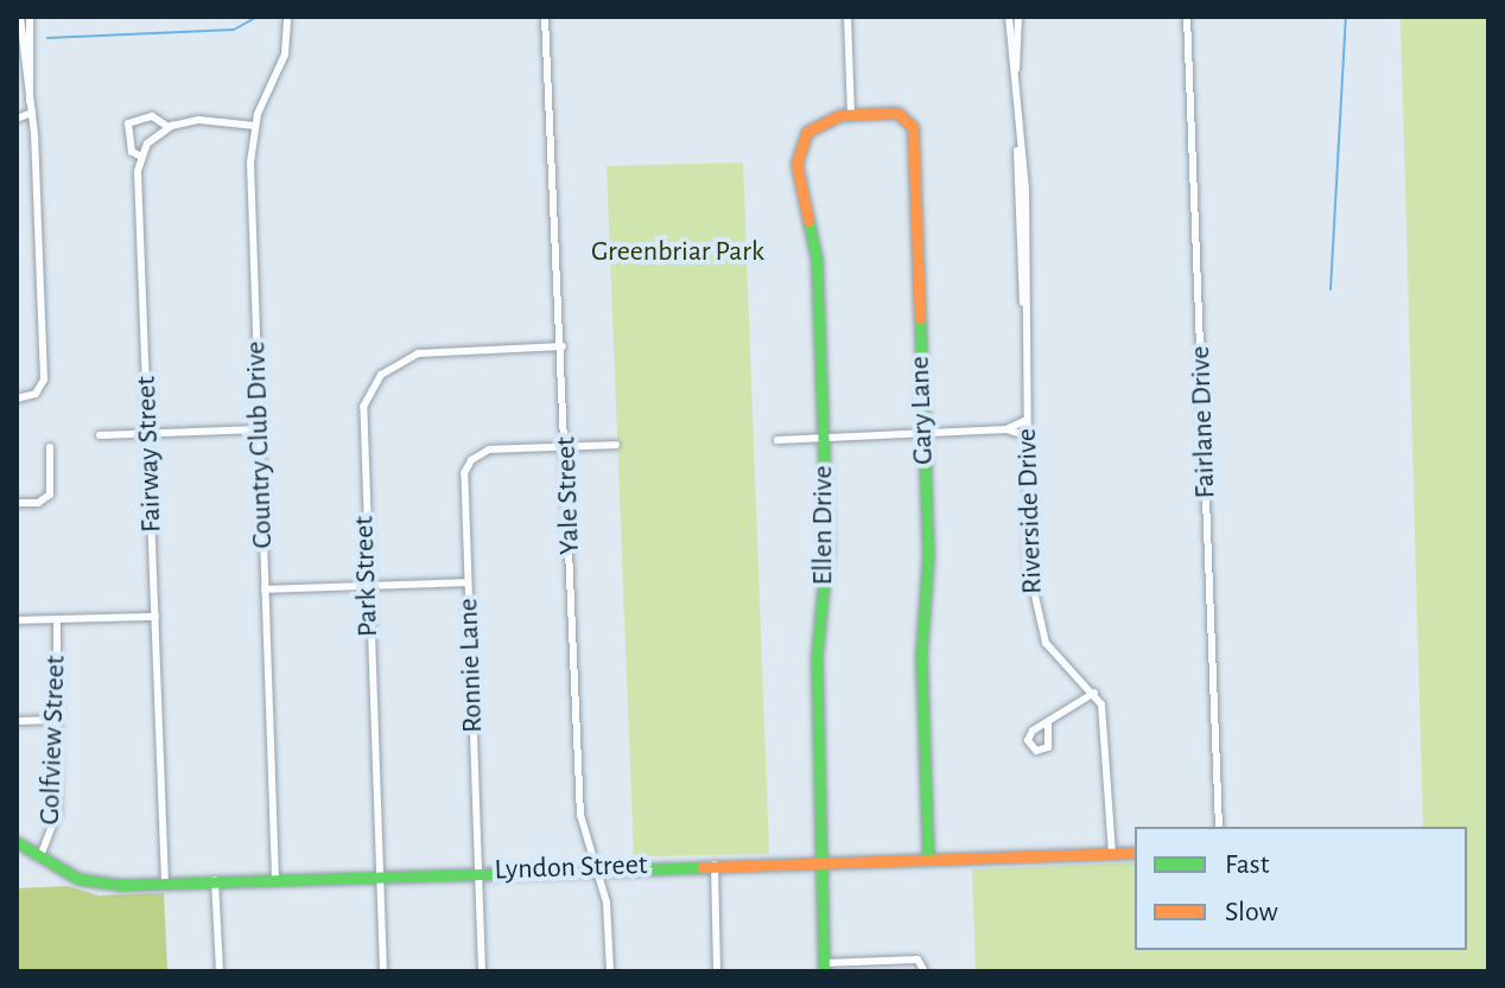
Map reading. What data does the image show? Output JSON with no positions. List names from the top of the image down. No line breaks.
{"streets":{"street":["Gary Lane","Fairlane Drive","Country Club Drive","Fairway Street","Yale Street","Riverside Drive","Ellen Drive","Park Street","Ronnie Lane","Golfview Street","Lyndon Street"]},"crossings":[["Gary Lane","Ellen Drive"],["Gary Lane","Lyndon Street"],["Country Club Drive","Lyndon Street"],["Fairway Street","Lyndon Street"],["Yale Street","Park Street"],["Yale Street","Ronnie Lane"],["Yale Street","Lyndon Street"],["Riverside Drive","Lyndon Street"],["Ellen Drive","Lyndon Street"],["Park Street","Lyndon Street"],["Ronnie Lane","Lyndon Street"],["Golfview Street","Lyndon Street"]],"parks":["Greenbriar Park"],"legend":["Fast","Slow"]}
